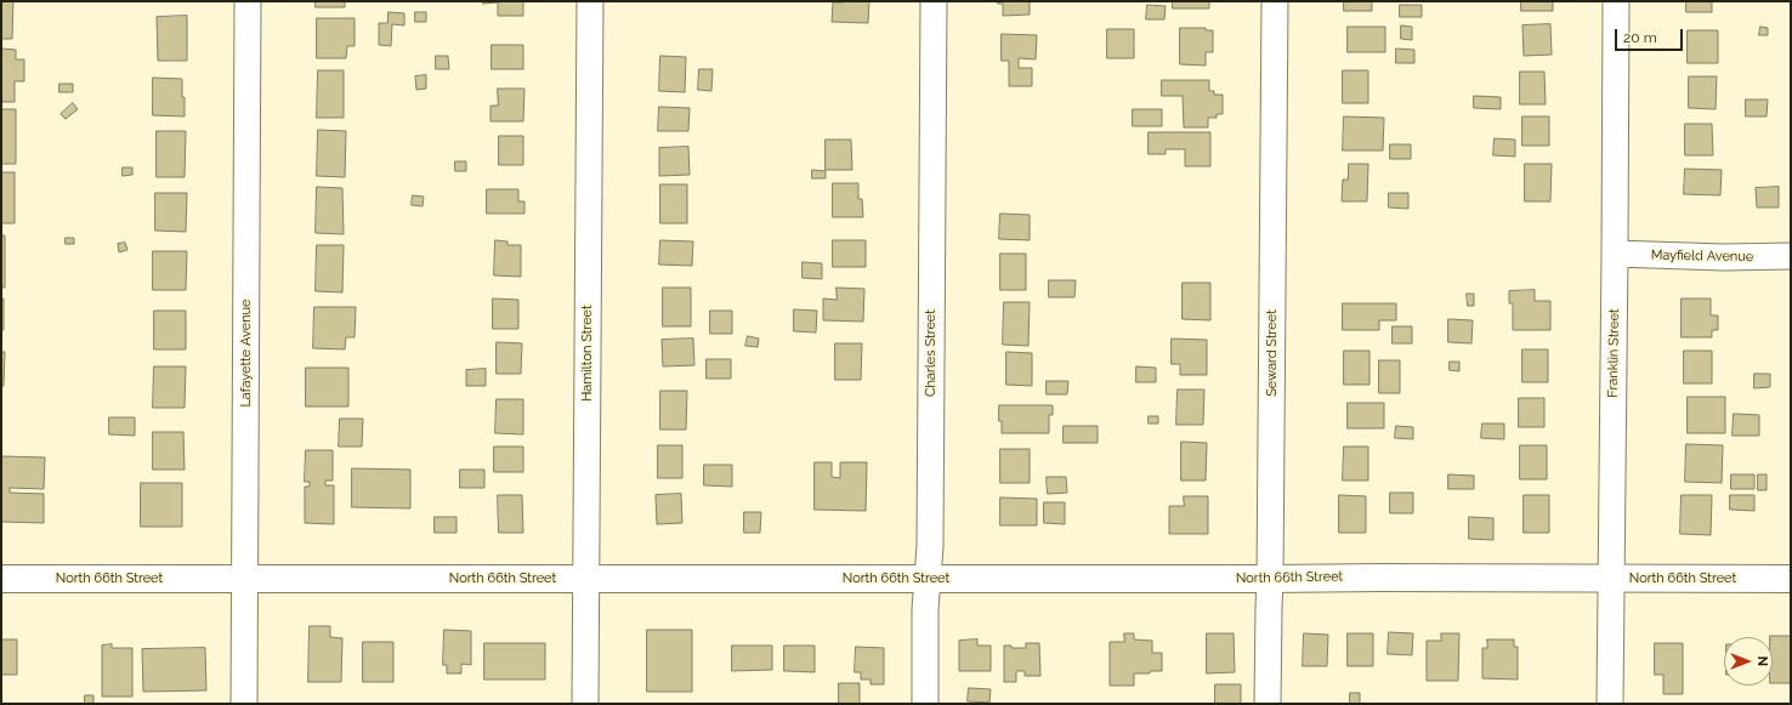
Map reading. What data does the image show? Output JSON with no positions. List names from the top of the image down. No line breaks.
{"streets":{"street":["Mayfield Avenue","Lafayette Avenue","Hamilton Street","Charles Street","Seward Street","Franklin Street","North 66th Street"]},"crossings":[["Mayfield Avenue","Franklin Street"],["Lafayette Avenue","North 66th Street"],["Hamilton Street","North 66th Street"],["Charles Street","North 66th Street"],["Seward Street","North 66th Street"],["Franklin Street","North 66th Street"]],"scale_bar":"20 m","north":"right"}
